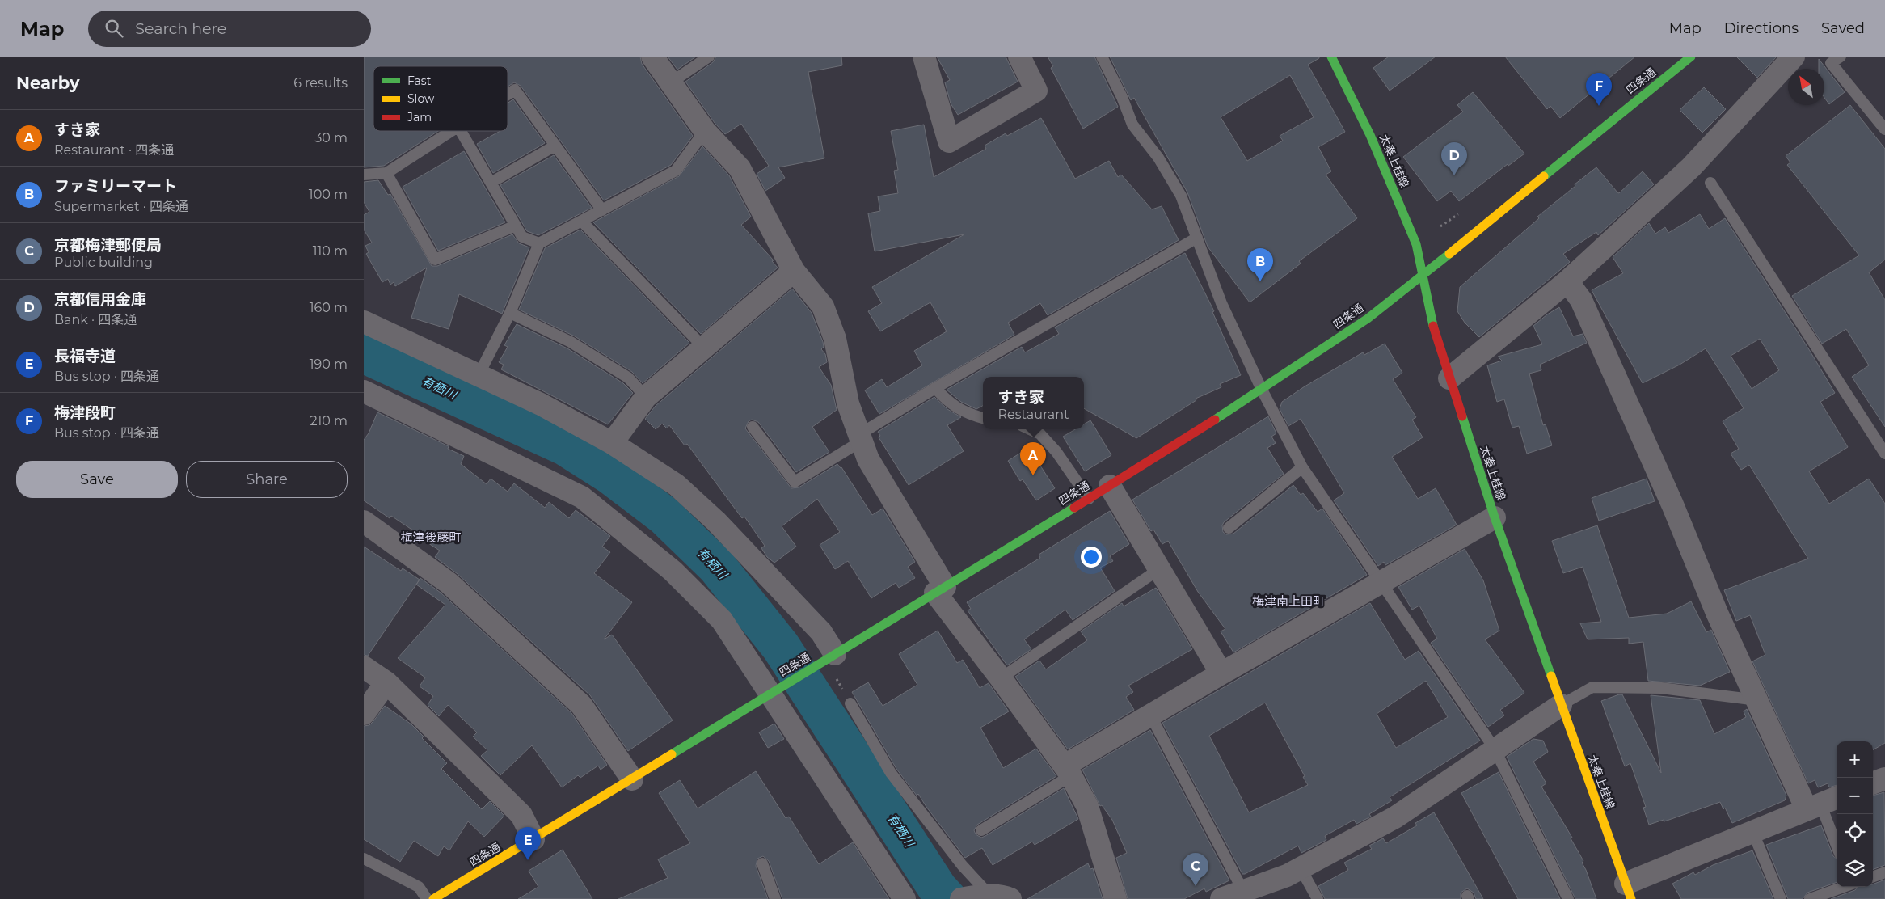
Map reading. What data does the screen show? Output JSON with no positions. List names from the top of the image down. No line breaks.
{"streets":{"main road":["四条通","太秦上桂線"]},"crossings":[["四条通","太秦上桂線"]],"districts":["梅津後藤町","梅津南上田町"],"water":["有栖川"],"legend":["Fast","Slow","Jam"],"north":"top left","page":{"header":"Map","search":"Search here","nav":["Map","Directions","Saved"],"heading":["Nearby","6 results"],"pins":["F","D","B","A","E","C"],"list":[{"mark":"A","name":"すき家","note":"Restaurant · 四条通","value":"30 m"},{"mark":"B","name":"ファミリーマート","note":"Supermarket · 四条通","value":"100 m"},{"mark":"C","name":"京都梅津郵便局","note":"Public building","value":"110 m"},{"mark":"D","name":"京都信用金庫","note":"Bank · 四条通","value":"160 m"},{"mark":"E","name":"長福寺道","note":"Bus stop · 四条通","value":"190 m"},{"mark":"F","name":"梅津段町","note":"Bus stop · 四条通","value":"210 m"}],"popup":["すき家","Restaurant"],"buttons":["Save","Share"],"map_buttons":["+","−"]}}
